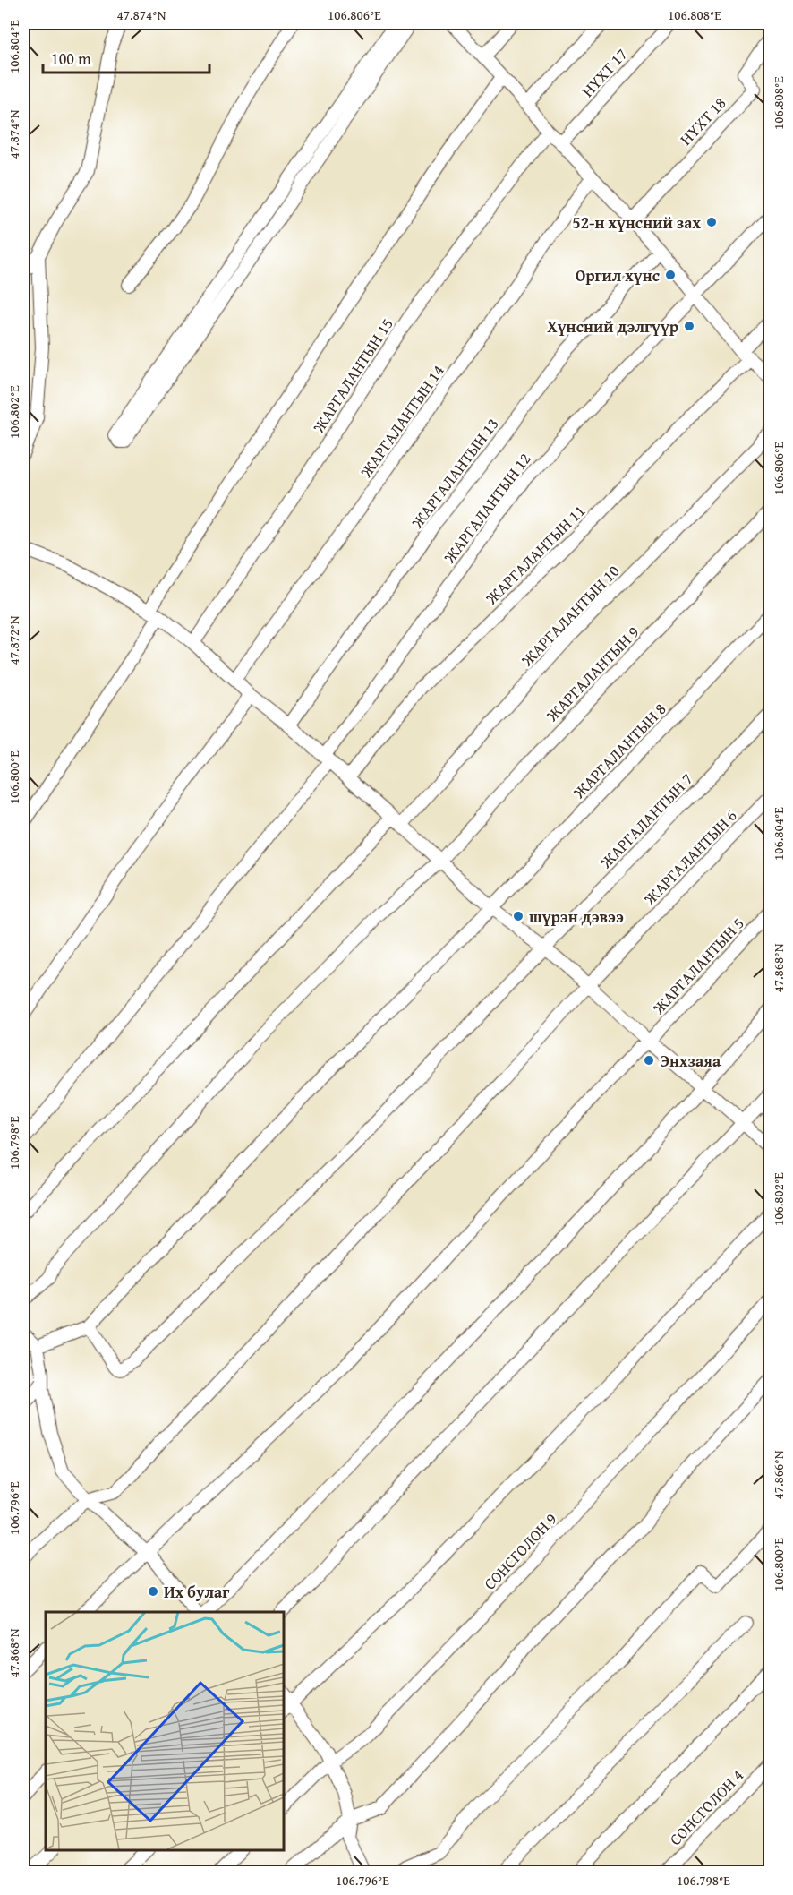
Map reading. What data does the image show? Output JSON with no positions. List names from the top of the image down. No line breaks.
{"streets":{"street":["НҮХТ 17","НҮХТ 18","ЖАРГАЛАНТЫН 15","ЖАРГАЛАНТЫН 14","ЖАРГАЛАНТЫН 13","ЖАРГАЛАНТЫН 12","ЖАРГАЛАНТЫН 11","ЖАРГАЛАНТЫН 10","ЖАРГАЛАНТЫН 9","ЖАРГАЛАНТЫН 8","ЖАРГАЛАНТЫН 7","ЖАРГАЛАНТЫН 6","ЖАРГАЛАНТЫН 5","СОНСГОЛОН 9","СОНСГОЛОН 4"]},"crossings":[["ЖАРГАЛАНТЫН 8","ЖАРГАЛАНТЫН 7"]],"places":["52-н хүнсний зах","Оргил хүнс","Хүнсний дэлгүүр","шүрэн дэвээ","Энхзаяа","Их булаг"],"scale_bar":"100 m","coordinates":["47.874°N","106.806°E","106.808°E","106.804°E","106.802°E","47.872°N","106.800°E","47.868°N","106.798°E","47.866°N","106.796°E"]}
